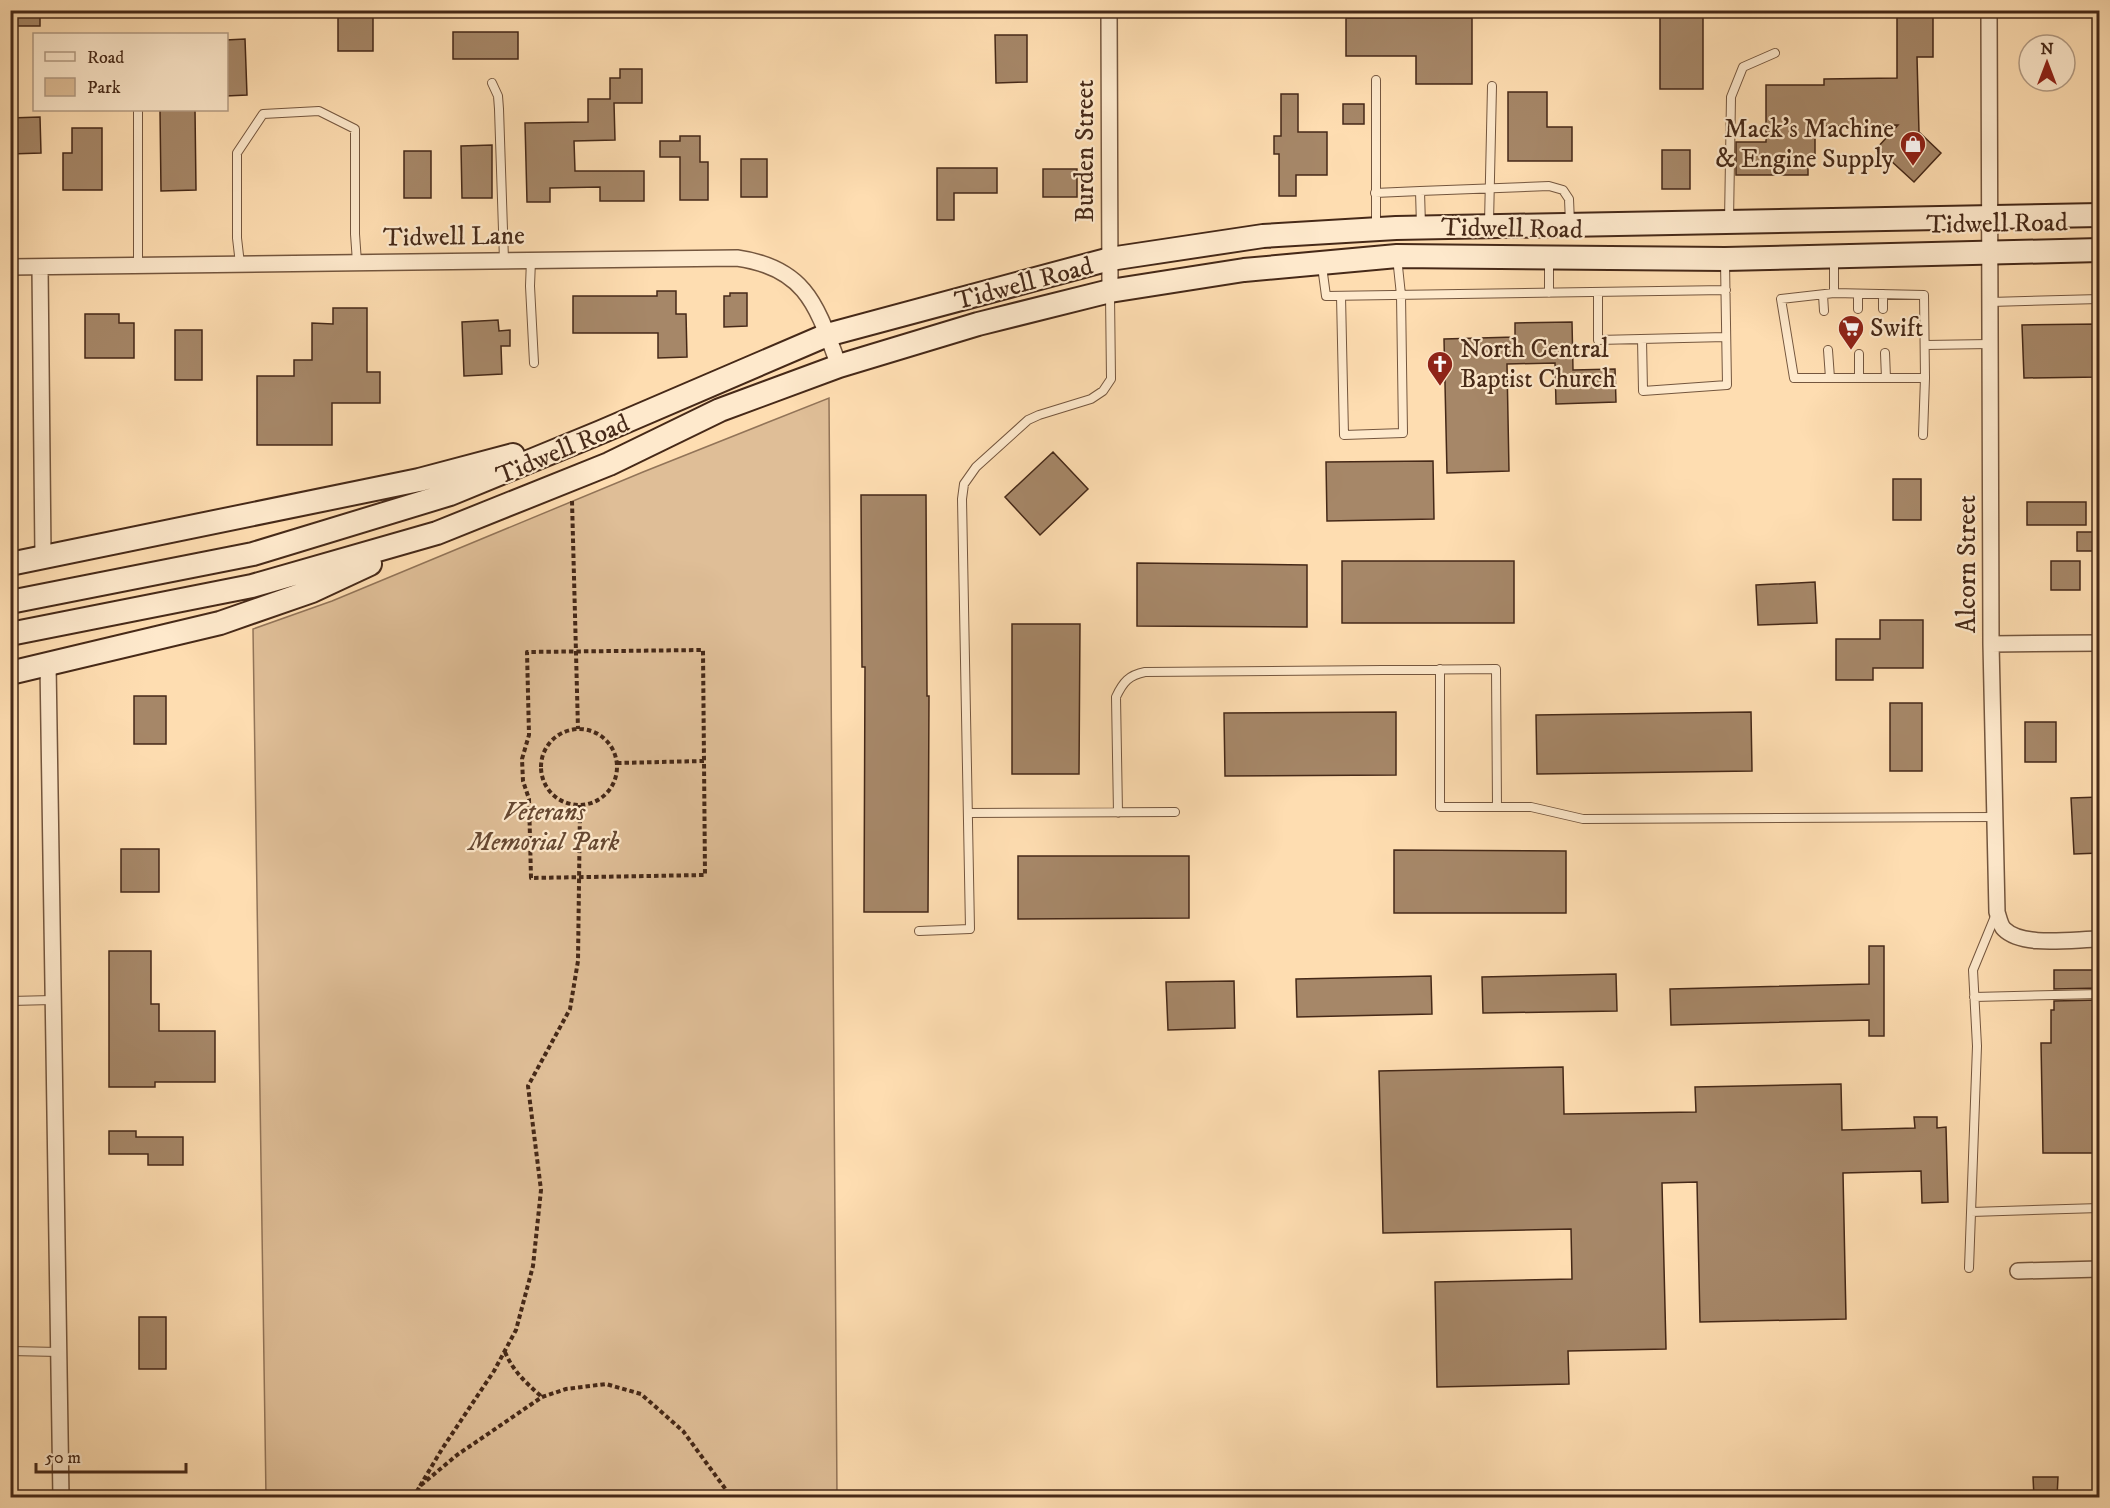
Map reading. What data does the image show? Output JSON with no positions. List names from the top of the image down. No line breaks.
{"streets":{"main road":["Tidwell Road"],"street":["Burden Street","Tidwell Lane","Alcorn Street"]},"crossings":[["Burden Street","Tidwell Road"],["Tidwell Road","Tidwell Lane"],["Tidwell Road","Alcorn Street"]],"parks":["Veterans Memorial Park"],"places":{"shop":["Mack's Machine & Engine Supply"],"supermarket":["Swift"],"church":["North Central Baptist Church"]},"legend":["Road","Park"],"scale_bar":"50 m","north":"top"}
